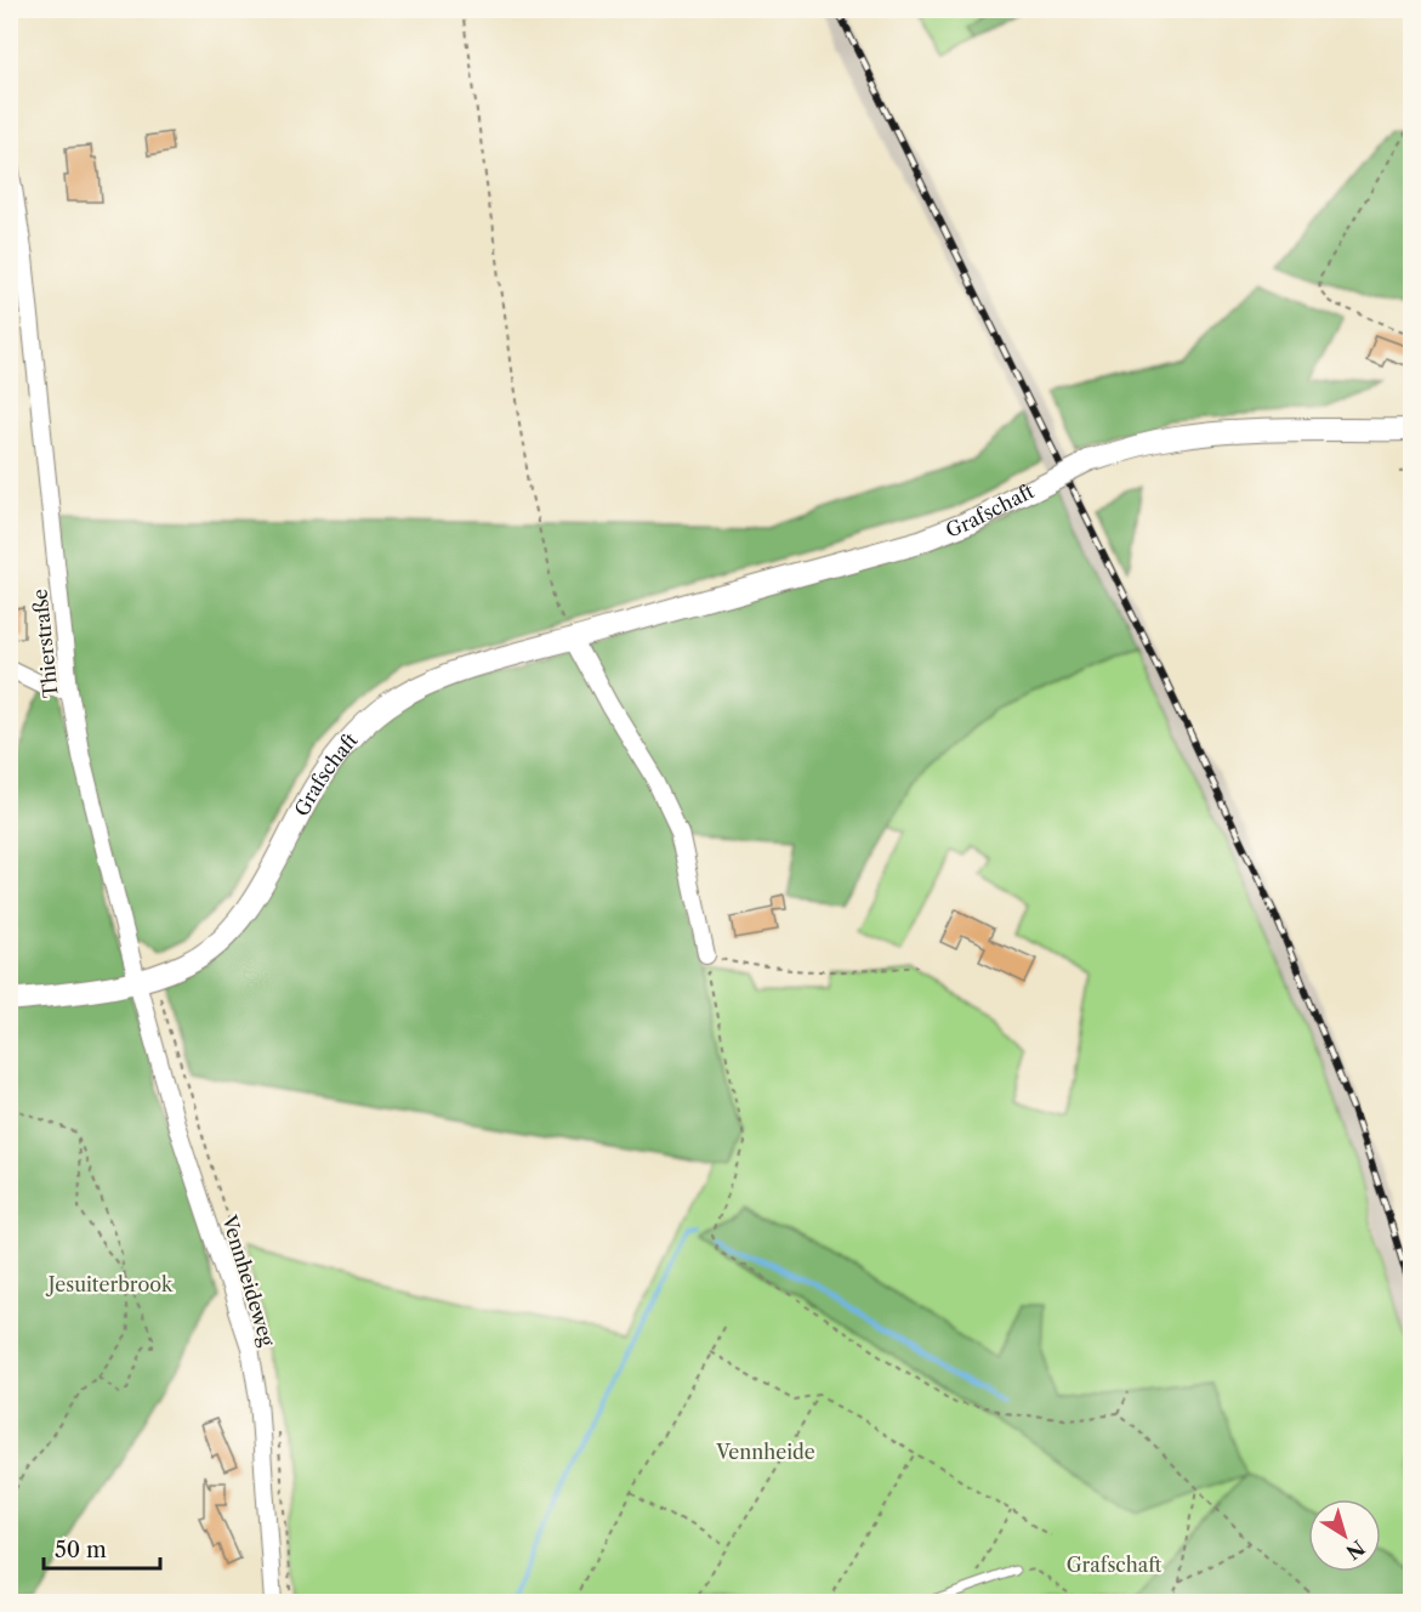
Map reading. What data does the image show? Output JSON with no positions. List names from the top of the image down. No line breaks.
{"streets":{"street":["Grafschaft","Thierstraße","Vennheideweg"]},"crossings":[["Grafschaft","Thierstraße"],["Grafschaft","Vennheideweg"],["Thierstraße","Vennheideweg"]],"parks":["Jesuiterbrook","Vennheide","Grafschaft"],"scale_bar":"50 m","north":"bottom right"}
